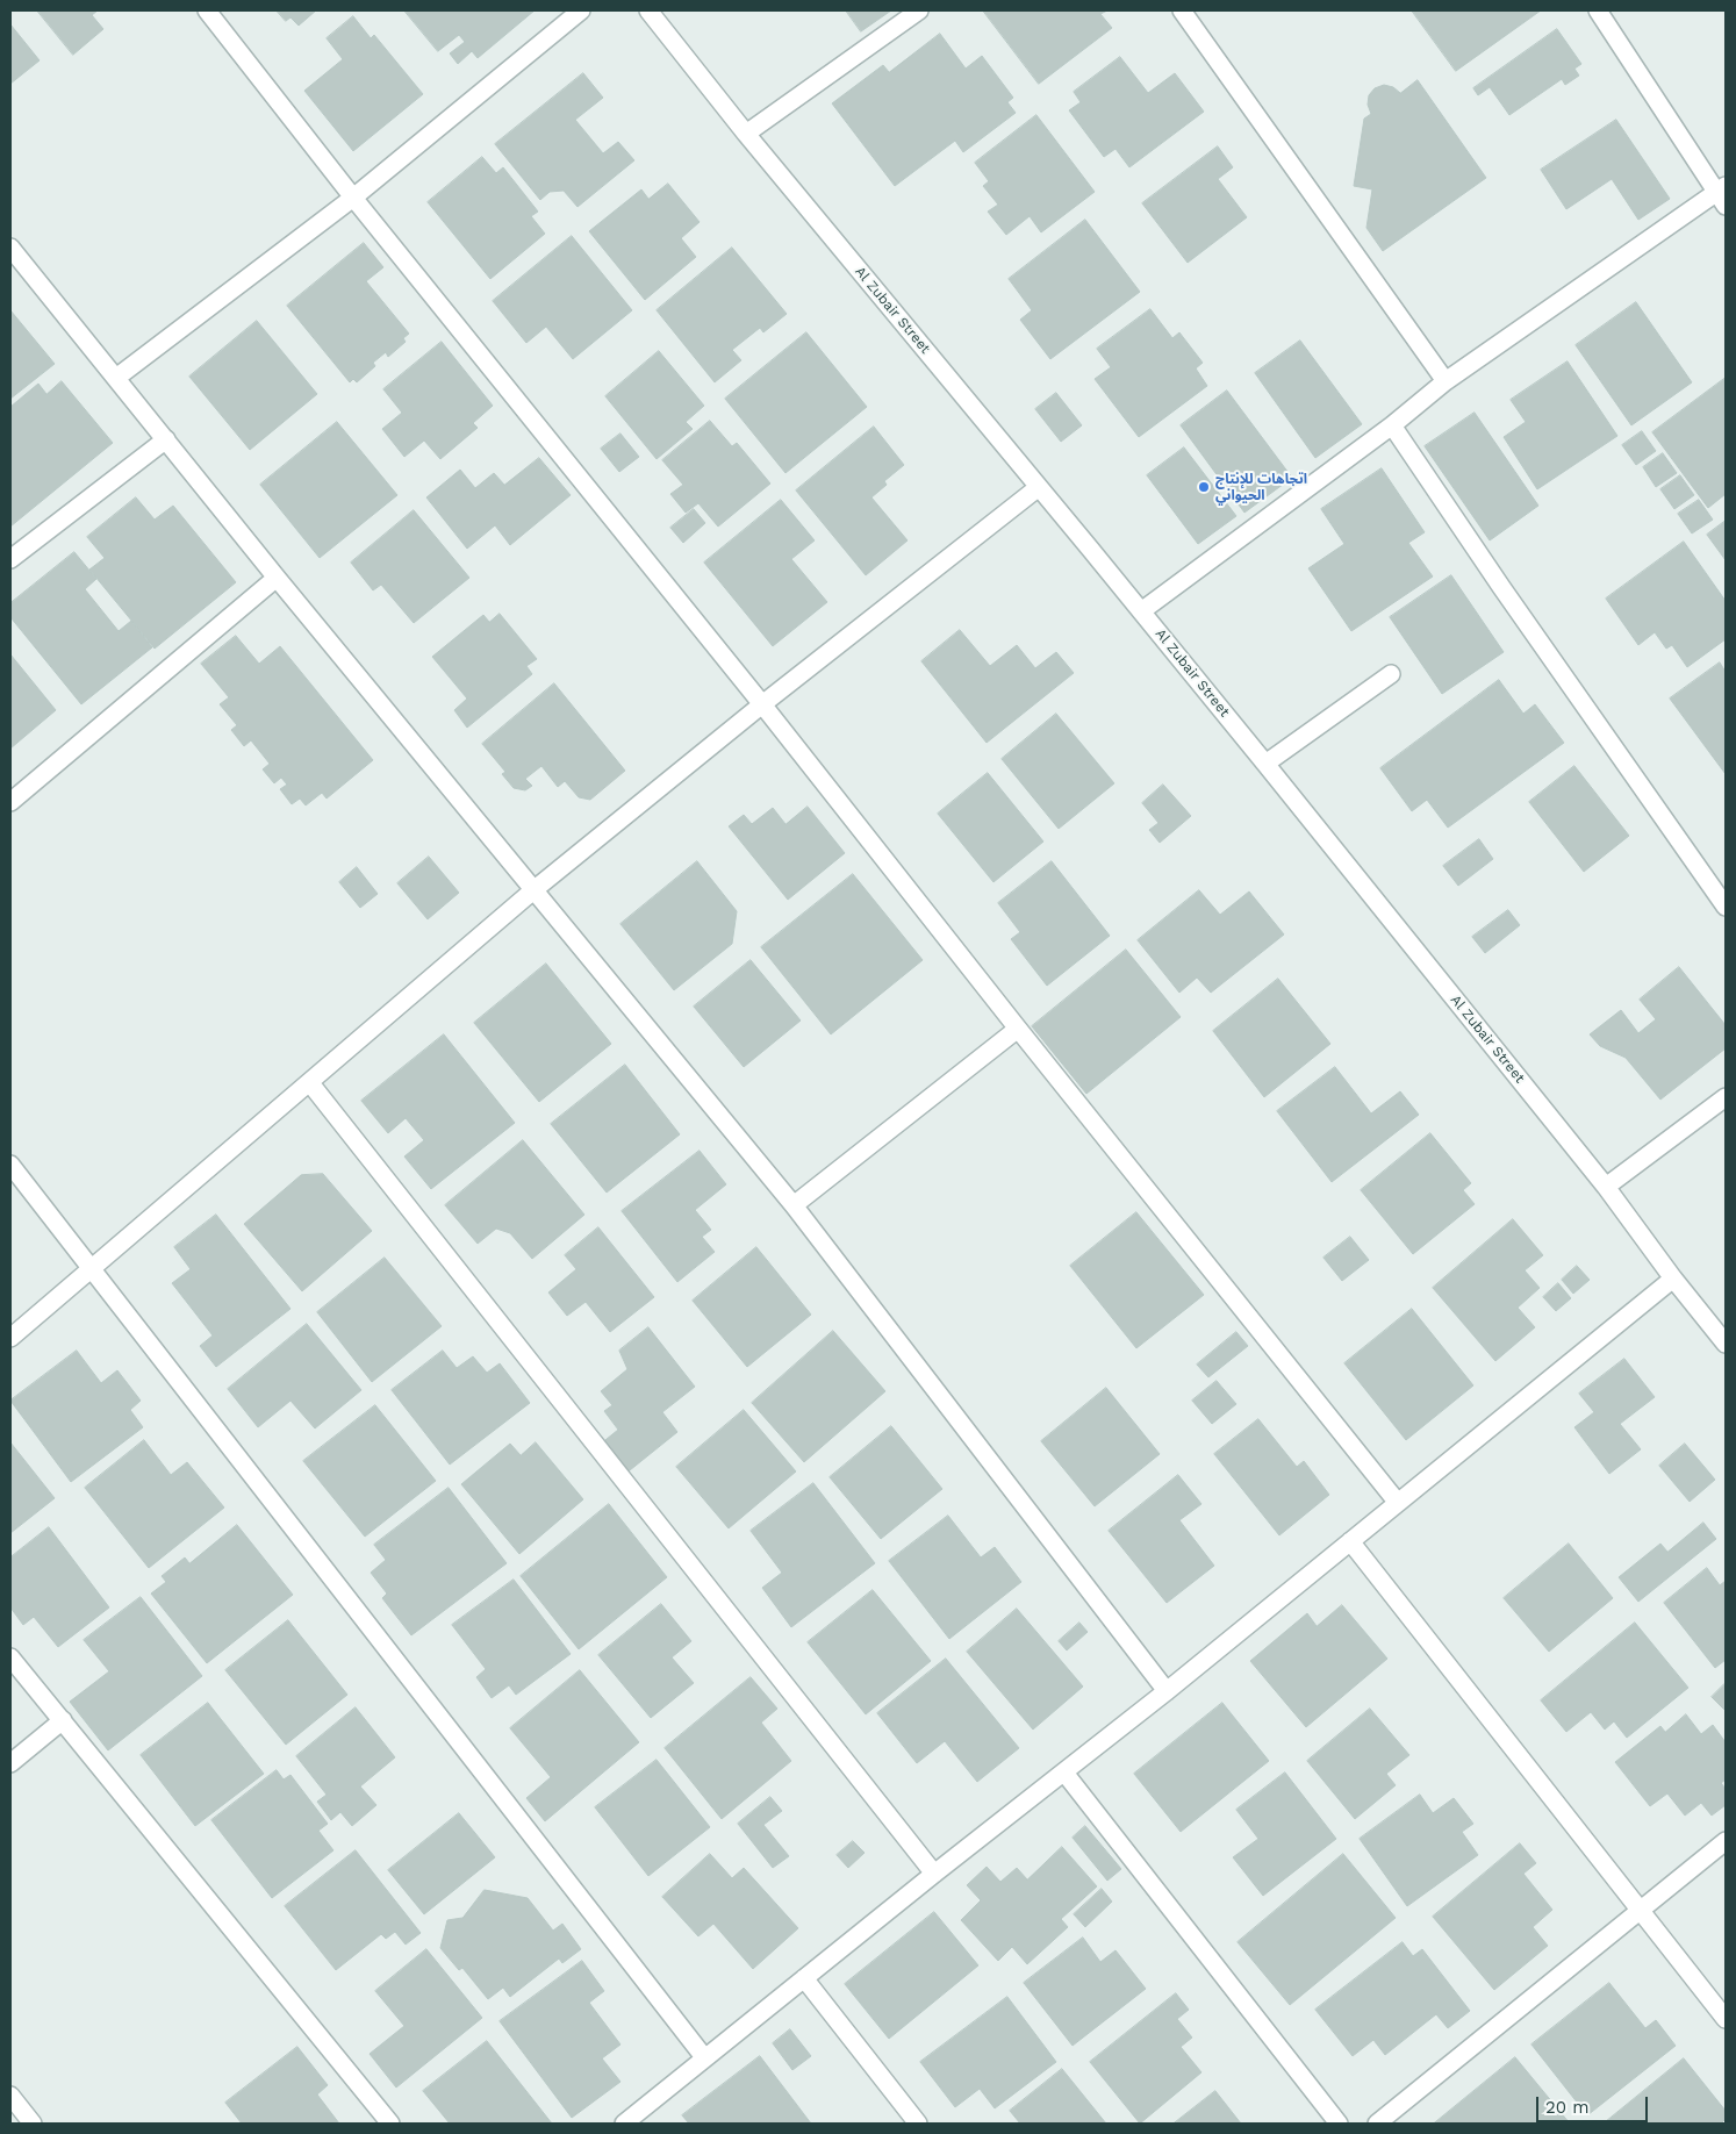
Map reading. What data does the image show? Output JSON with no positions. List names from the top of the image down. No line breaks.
{"streets":{"street":["Al Zubair Street"]},"places":["اتجاهات للإنتاج الحيواني"],"scale_bar":"20 m"}
